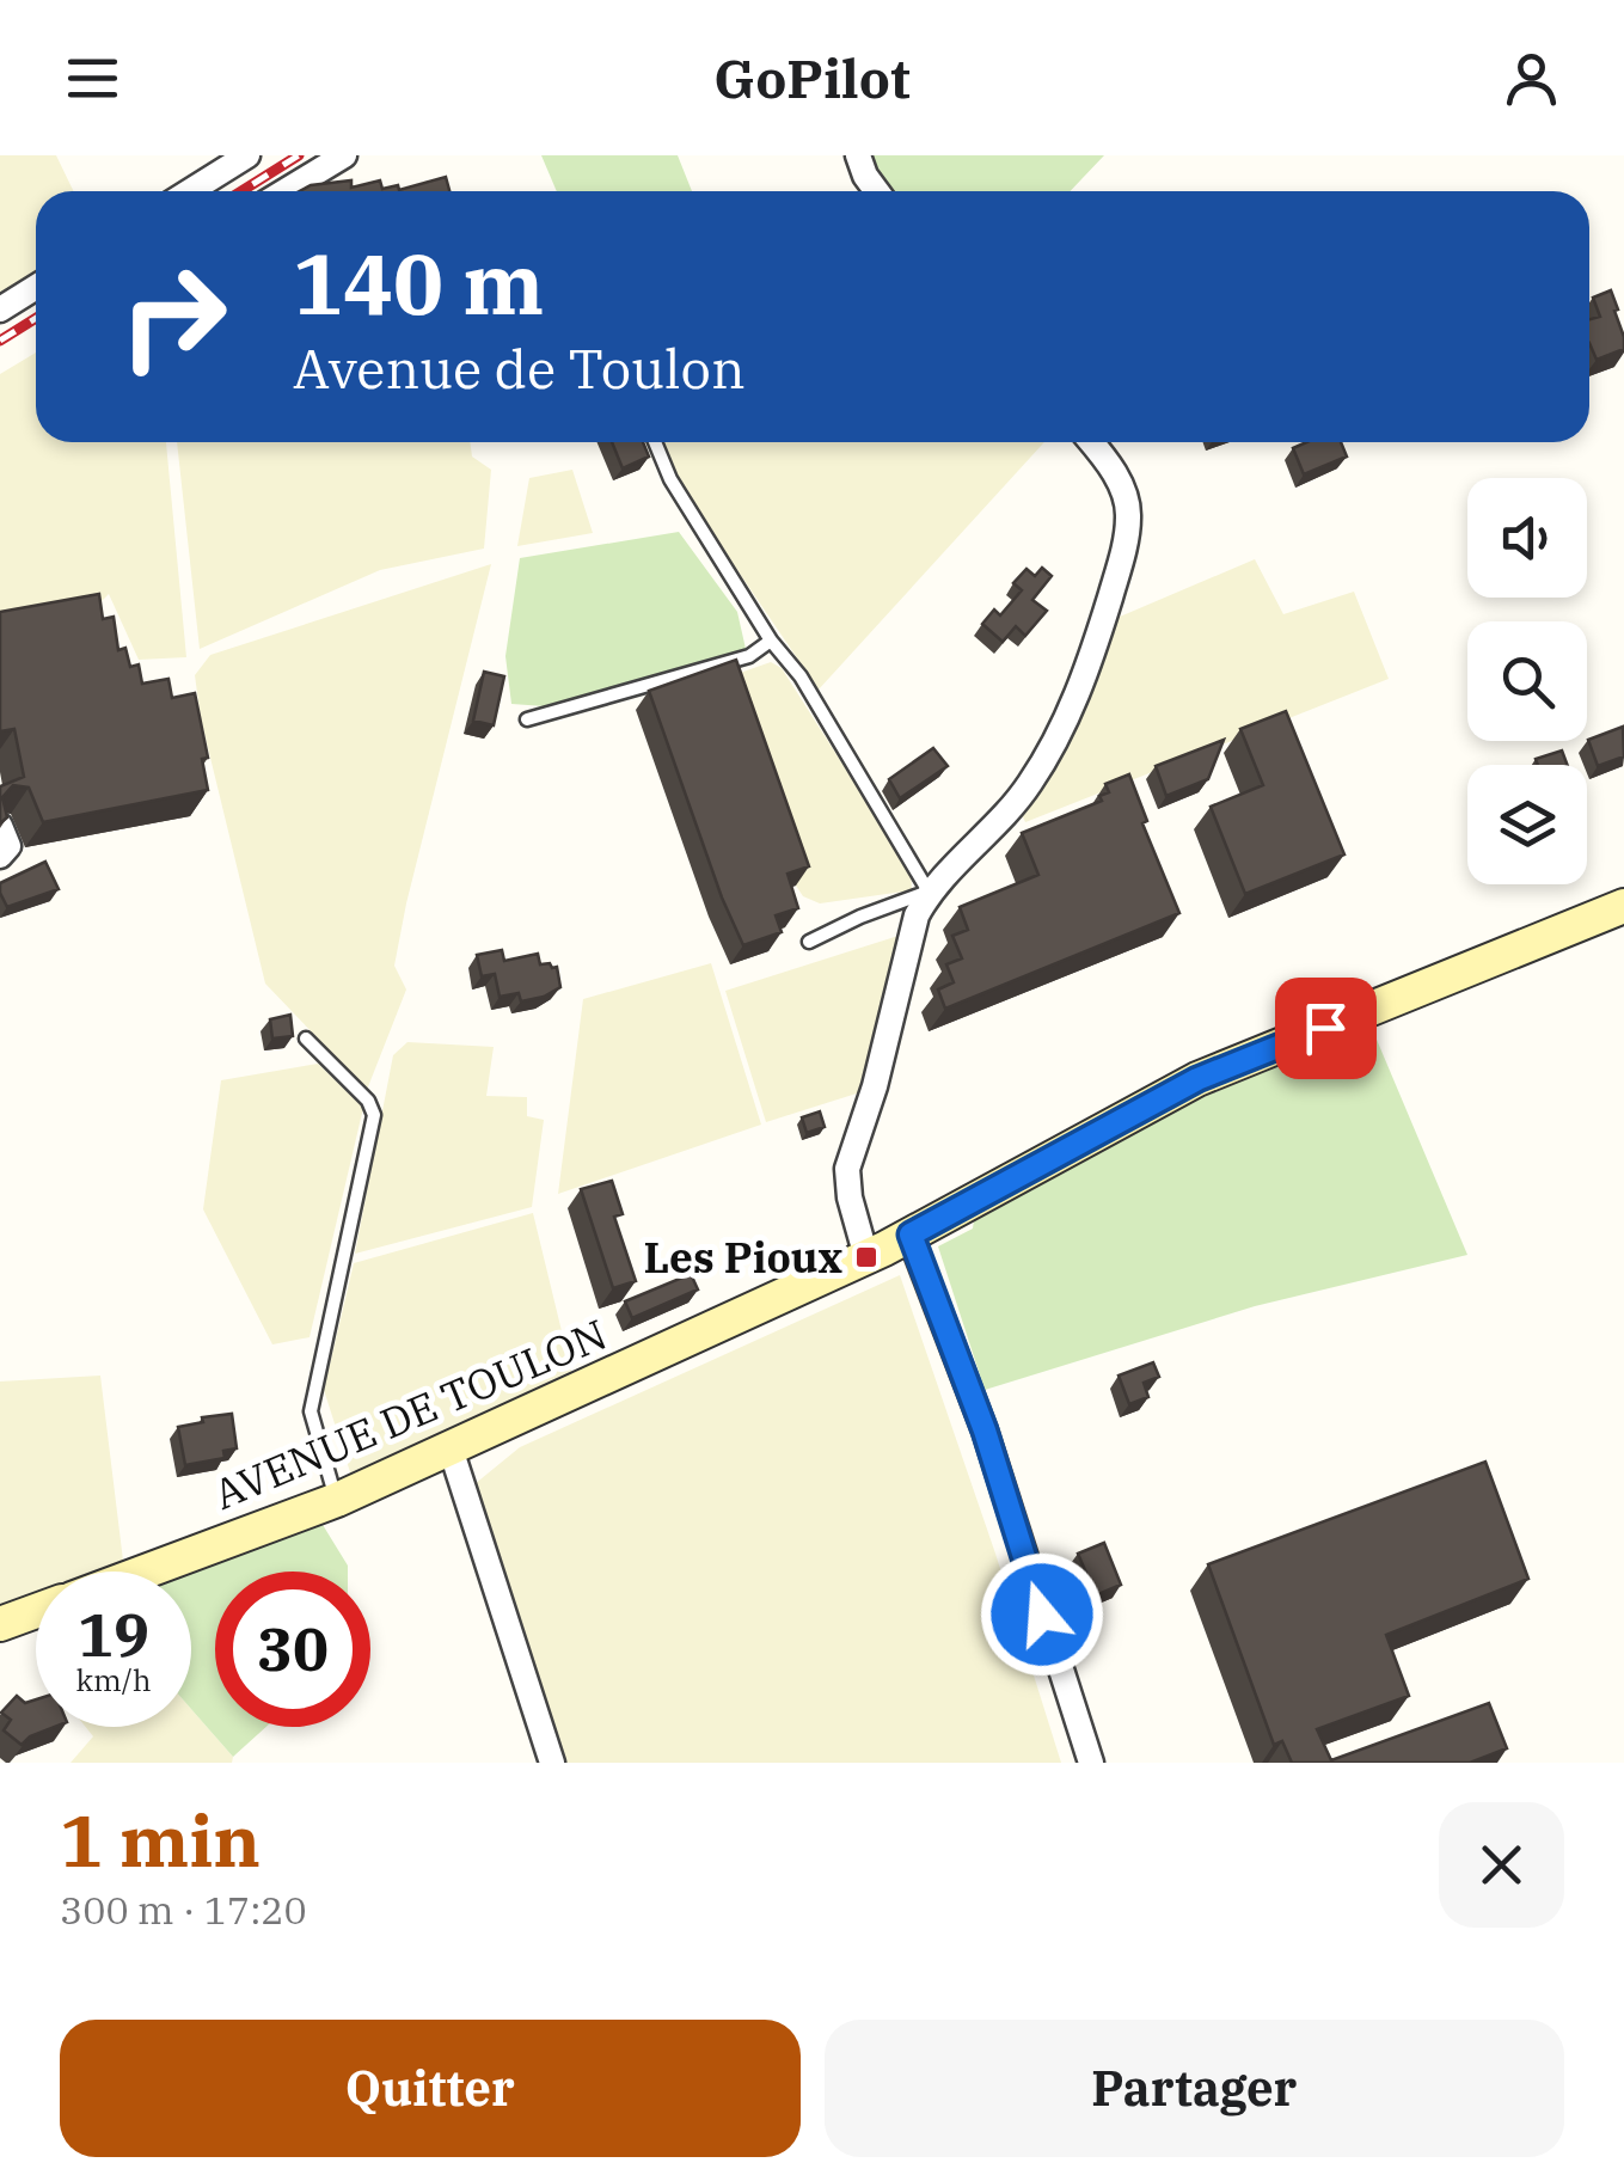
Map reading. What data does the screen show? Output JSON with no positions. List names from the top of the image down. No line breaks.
{"streets":{"main road":["AVENUE DE TOULON"]},"places":{"transit":["Les Pioux"]},"page":{"header":"GoPilot","turn":["140 m","Avenue de Toulon"],"speed":"19 km/h","limit":"30","heading":["1 min","300 m · 17:20"],"buttons":["Quitter","Partager"]}}
